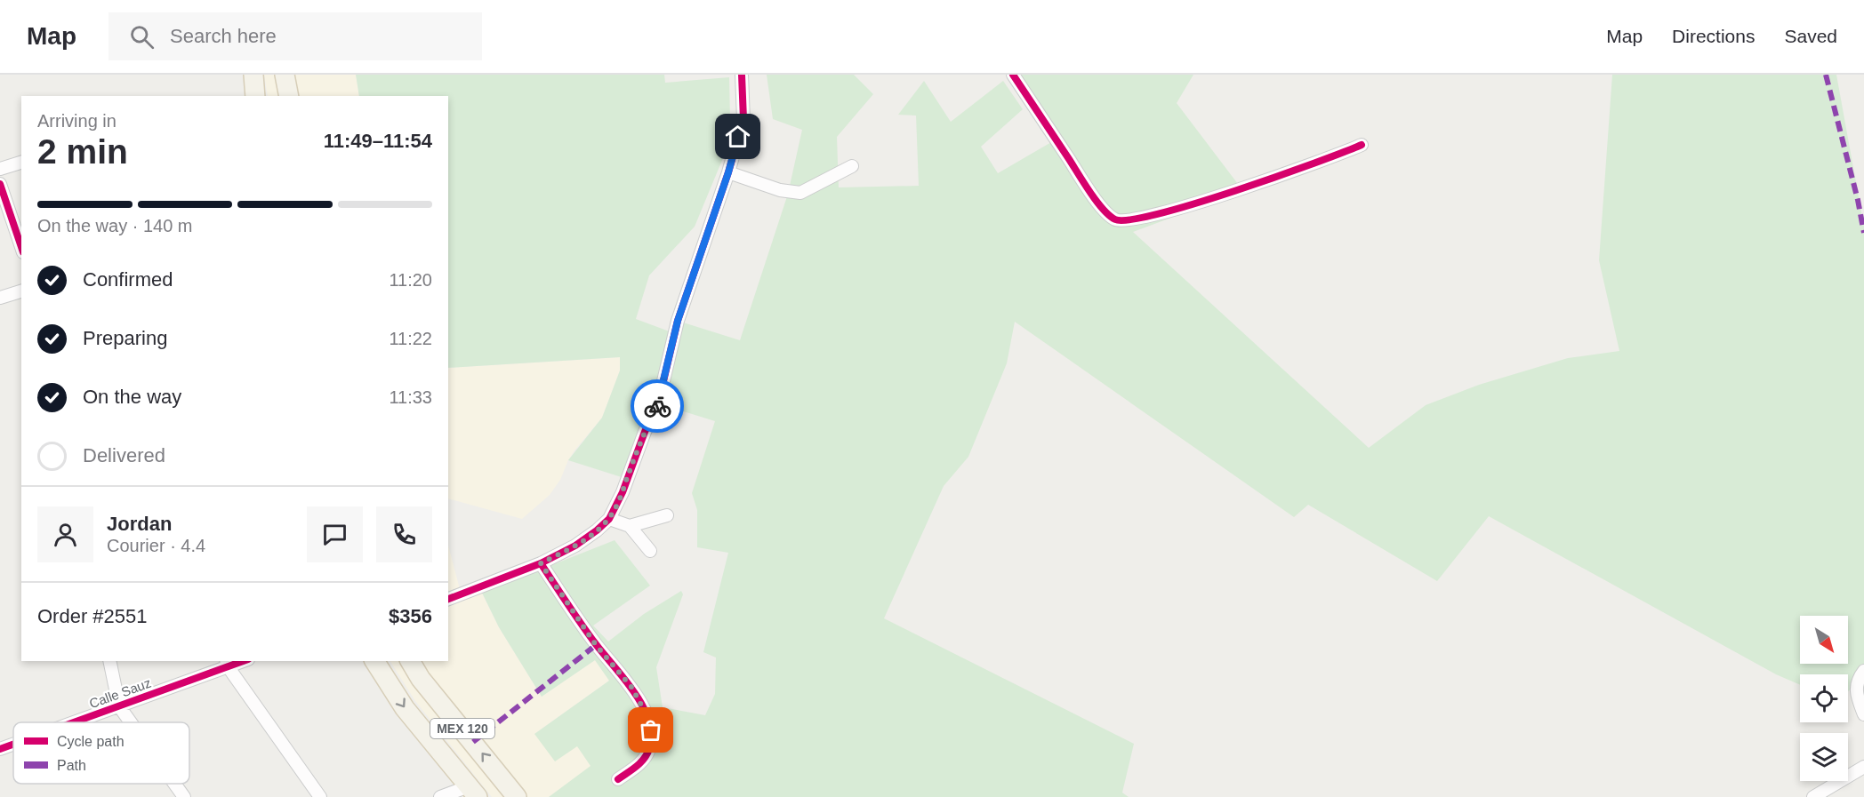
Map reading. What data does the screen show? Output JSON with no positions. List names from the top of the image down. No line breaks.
{"streets":{"main road":["MEX 120"],"street":["Calle Sauz"]},"legend":["Cycle path","Path"],"north":"bottom right","page":{"header":"Map","search":"Search here","nav":["Map","Directions","Saved"],"heading":["2 min","Arriving in","11:49–11:54"],"panel":["Jordan","Courier · 4.4","Order #2551","$356"],"bar":"On the way · 140 m","list":[["Confirmed","11:20"],["Preparing","11:22"],["On the way","11:33"],"Delivered"]}}
